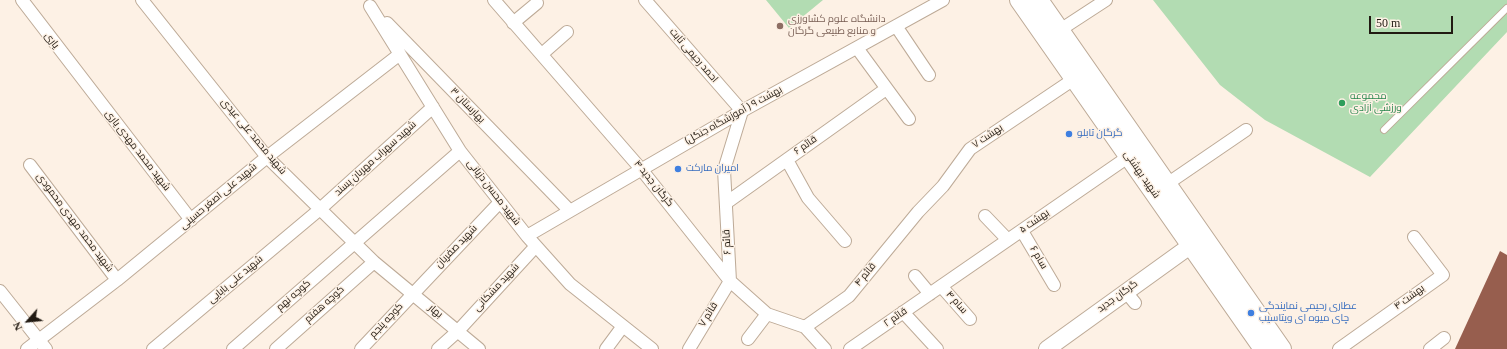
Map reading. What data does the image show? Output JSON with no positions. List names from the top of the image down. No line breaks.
{"streets":{"main road":["شهید بهشتی","گرگان جدید"],"street":["یاری","احمد رحیمی ثابت","بهارستان ۳","بهشت ۹ ( آموزشگاه جنگل)","شهید محمد علی عیدی","بهشت ۷","قائم ۶","شهید محمد مهدی یاری","شهید سهراب مهربان پسند","گرگان جدید ۴","شهید محسن دزیانی","شهید علی اصغر حسینی","بهشت ۵","شهید محمد مهدی محمودی","۶ قائم","شهید صفریان","۶ سام","قائم ۴","شهید علی بابایی","شهید مشکانی","کوچه نهم","۴ بهشت","۴ سام","کوچه هفتم","بهار","۷ قائم","۲ قائم","کوچه پنجم"]},"crossings":[["یاری","شهید محمد مهدی یاری"],["احمد رحیمی ثابت","بهشت ۹ ( آموزشگاه جنگل)"],["احمد رحیمی ثابت","۶ قائم"],["بهارستان ۳","بهشت ۹ ( آموزشگاه جنگل)"],["بهارستان ۳","شهید محسن دزیانی"],["بهشت ۹ ( آموزشگاه جنگل)","گرگان جدید ۴"],["بهشت ۹ ( آموزشگاه جنگل)","شهید محسن دزیانی"],["بهشت ۹ ( آموزشگاه جنگل)","۶ قائم"],["شهید محمد علی عیدی","شهید سهراب مهربان پسند"],["شهید محمد علی عیدی","شهید علی اصغر حسینی"],["شهید محمد علی عیدی","شهید صفریان"],["شهید محمد علی عیدی","شهید علی بابایی"],["شهید محمد علی عیدی","کوچه نهم"],["شهید محمد علی عیدی","کوچه هفتم"],["شهید محمد علی عیدی","بهار"],["شهید محمد علی عیدی","کوچه پنجم"],["بهشت ۷","شهید بهشتی"],["بهشت ۷","قائم ۴"],["قائم ۶","۶ قائم"],["شهید محمد مهدی یاری","شهید علی اصغر حسینی"],["شهید سهراب مهربان پسند","شهید محسن دزیانی"],["شهید سهراب مهربان پسند","شهید علی بابایی"],["شهید بهشتی","بهشت ۵"],["شهید بهشتی","گرگان جدید"],["گرگان جدید ۴","۶ قائم"],["گرگان جدید ۴","قائم ۴"],["گرگان جدید ۴","۷ قائم"],["شهید محسن دزیانی","شهید علی اصغر حسینی"],["شهید محسن دزیانی","شهید صفریان"],["شهید محسن دزیانی","شهید مشکانی"],["شهید محسن دزیانی","کوچه نهم"],["شهید علی اصغر حسینی","شهید محمد مهدی محمودی"],["بهشت ۵","۶ سام"],["بهشت ۵","۴ سام"],["بهشت ۵","۲ قائم"],["۶ قائم","۷ قائم"],["شهید صفریان","بهار"],["شهید صفریان","کوچه پنجم"],["شهید مشکانی","بهار"],["۴ سام","۲ قائم"],["بهار","کوچه پنجم"]],"places":["دانشگاه علوم کشاورزی و منابع طبیعی گرگان","مجموعه ورزشی آزادی","گرگان تابلو","امیران مارکت","عطاری رحیمی نمایندگی چای میوه ای ویتاسیب"],"scale_bar":"50 m","north":"bottom left"}
